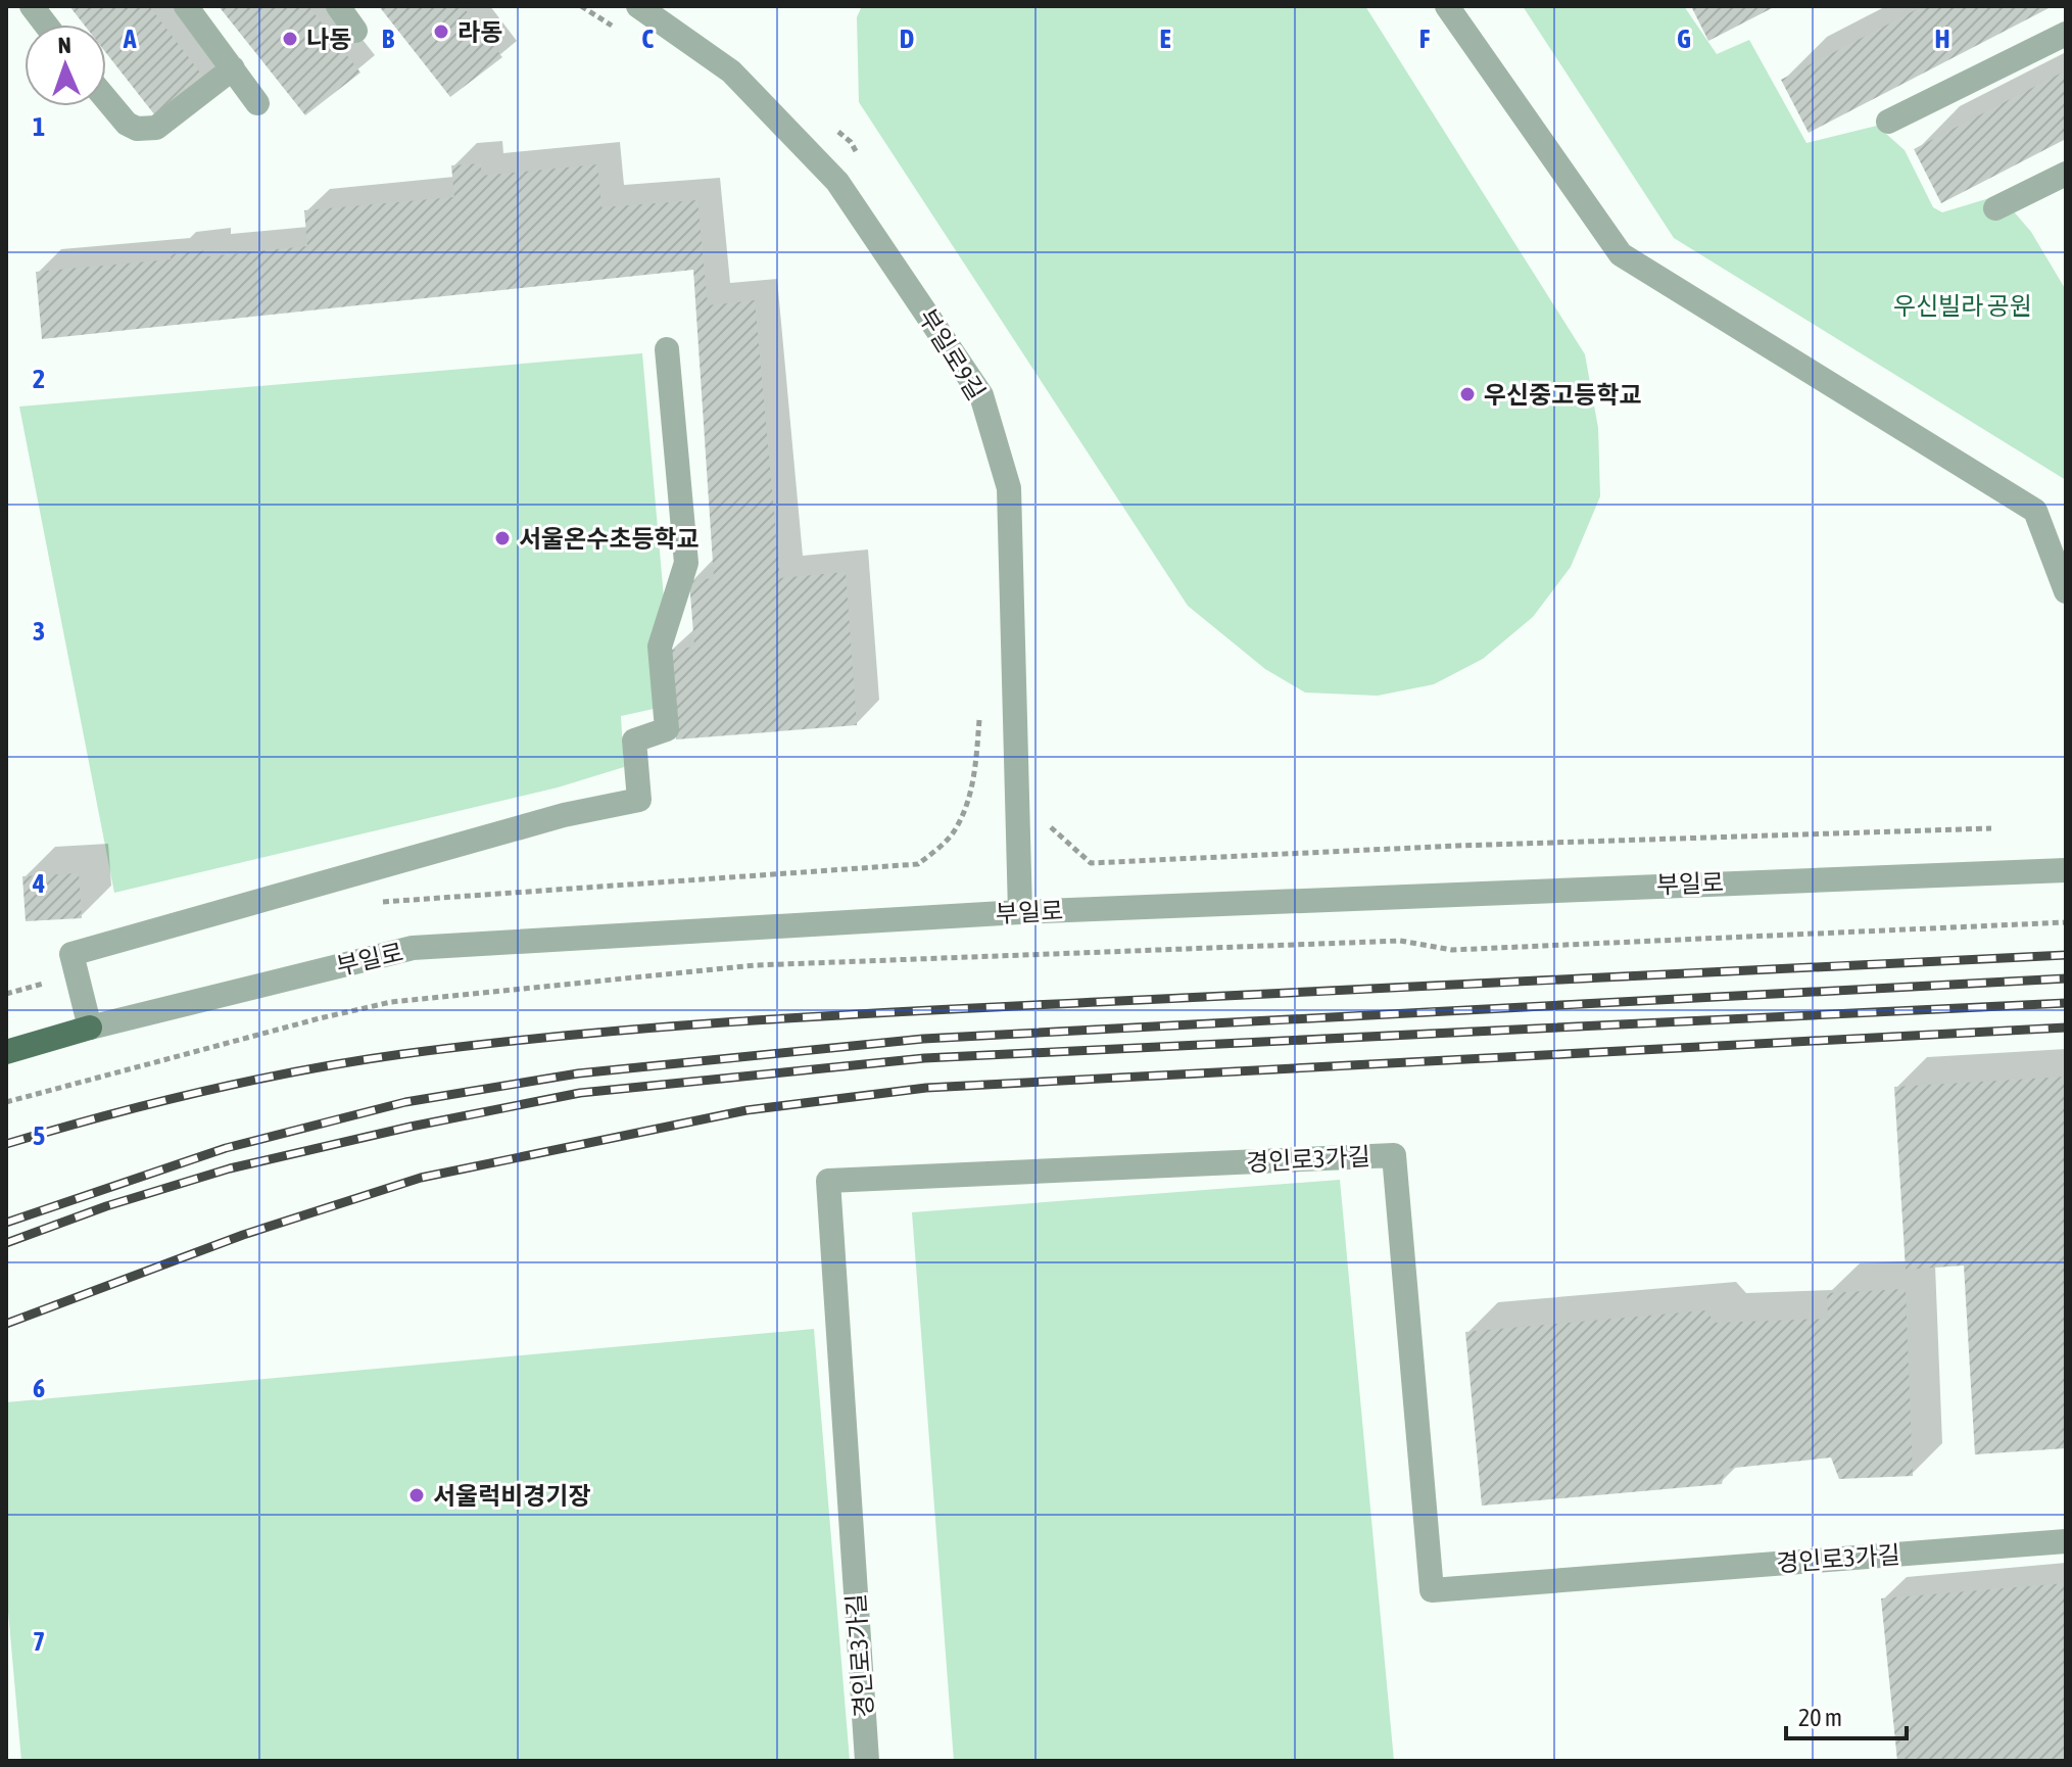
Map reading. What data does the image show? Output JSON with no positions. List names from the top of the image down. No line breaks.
{"streets":{"main road":["부일로"],"street":["부일로9길","경인로3가길"]},"crossings":[["부일로9길","부일로"]],"parks":["우신빌라 공원"],"places":["라동","나동","우신중고등학교","서울온수초등학교","서울럭비경기장"],"scale_bar":"20 m","north":"top","grid":{"columns":["A","B","C","D","E","F","G","H"],"rows":["1","2","3","4","5","6","7"]}}
